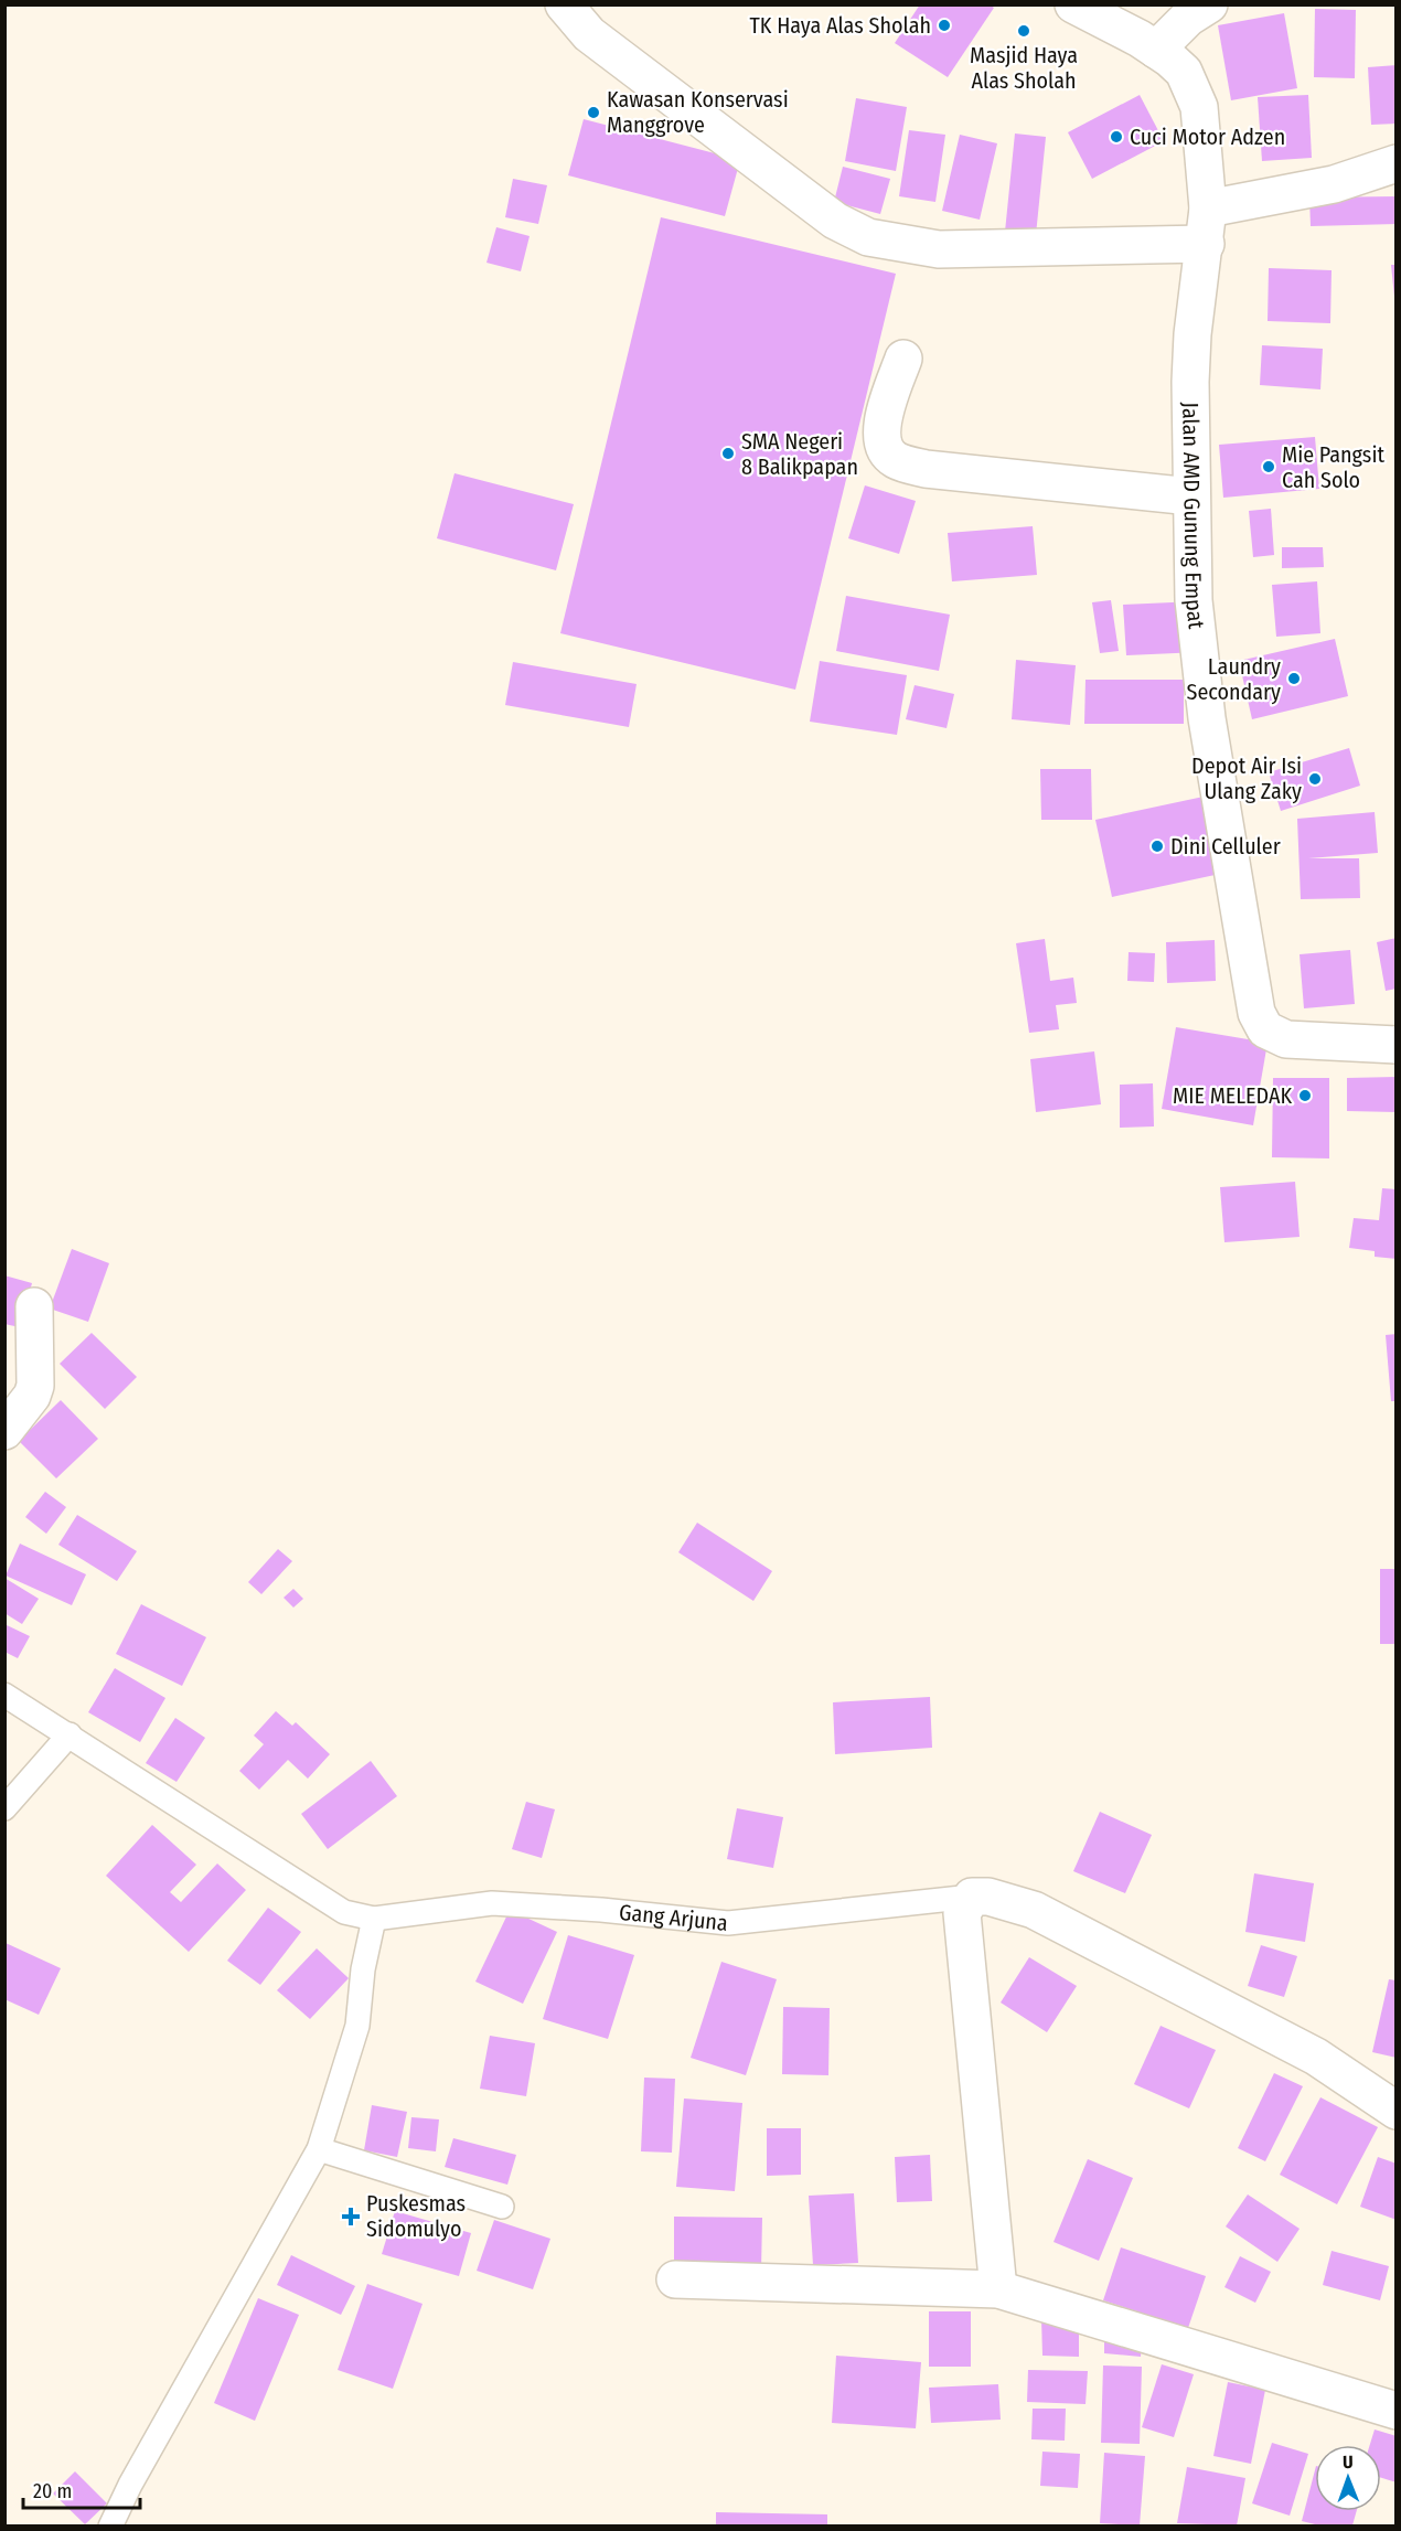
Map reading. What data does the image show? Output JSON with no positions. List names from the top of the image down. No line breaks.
{"streets":{"street":["Jalan AMD Gunung Empat"],"lane":["Gang Arjuna"]},"places":{"other":["TK Haya Alas Sholah","Masjid Haya Alas Sholah","Kawasan Konservasi Manggrove","Cuci Motor Adzen","SMA Negeri 8 Balikpapan","Mie Pangsit Cah Solo","Laundry Secondary","Depot Air Isi Ulang Zaky","Dini Celluler","MIE MELEDAK"],"health":["Puskesmas Sidomulyo"]},"scale_bar":"20 m","north":"top"}
